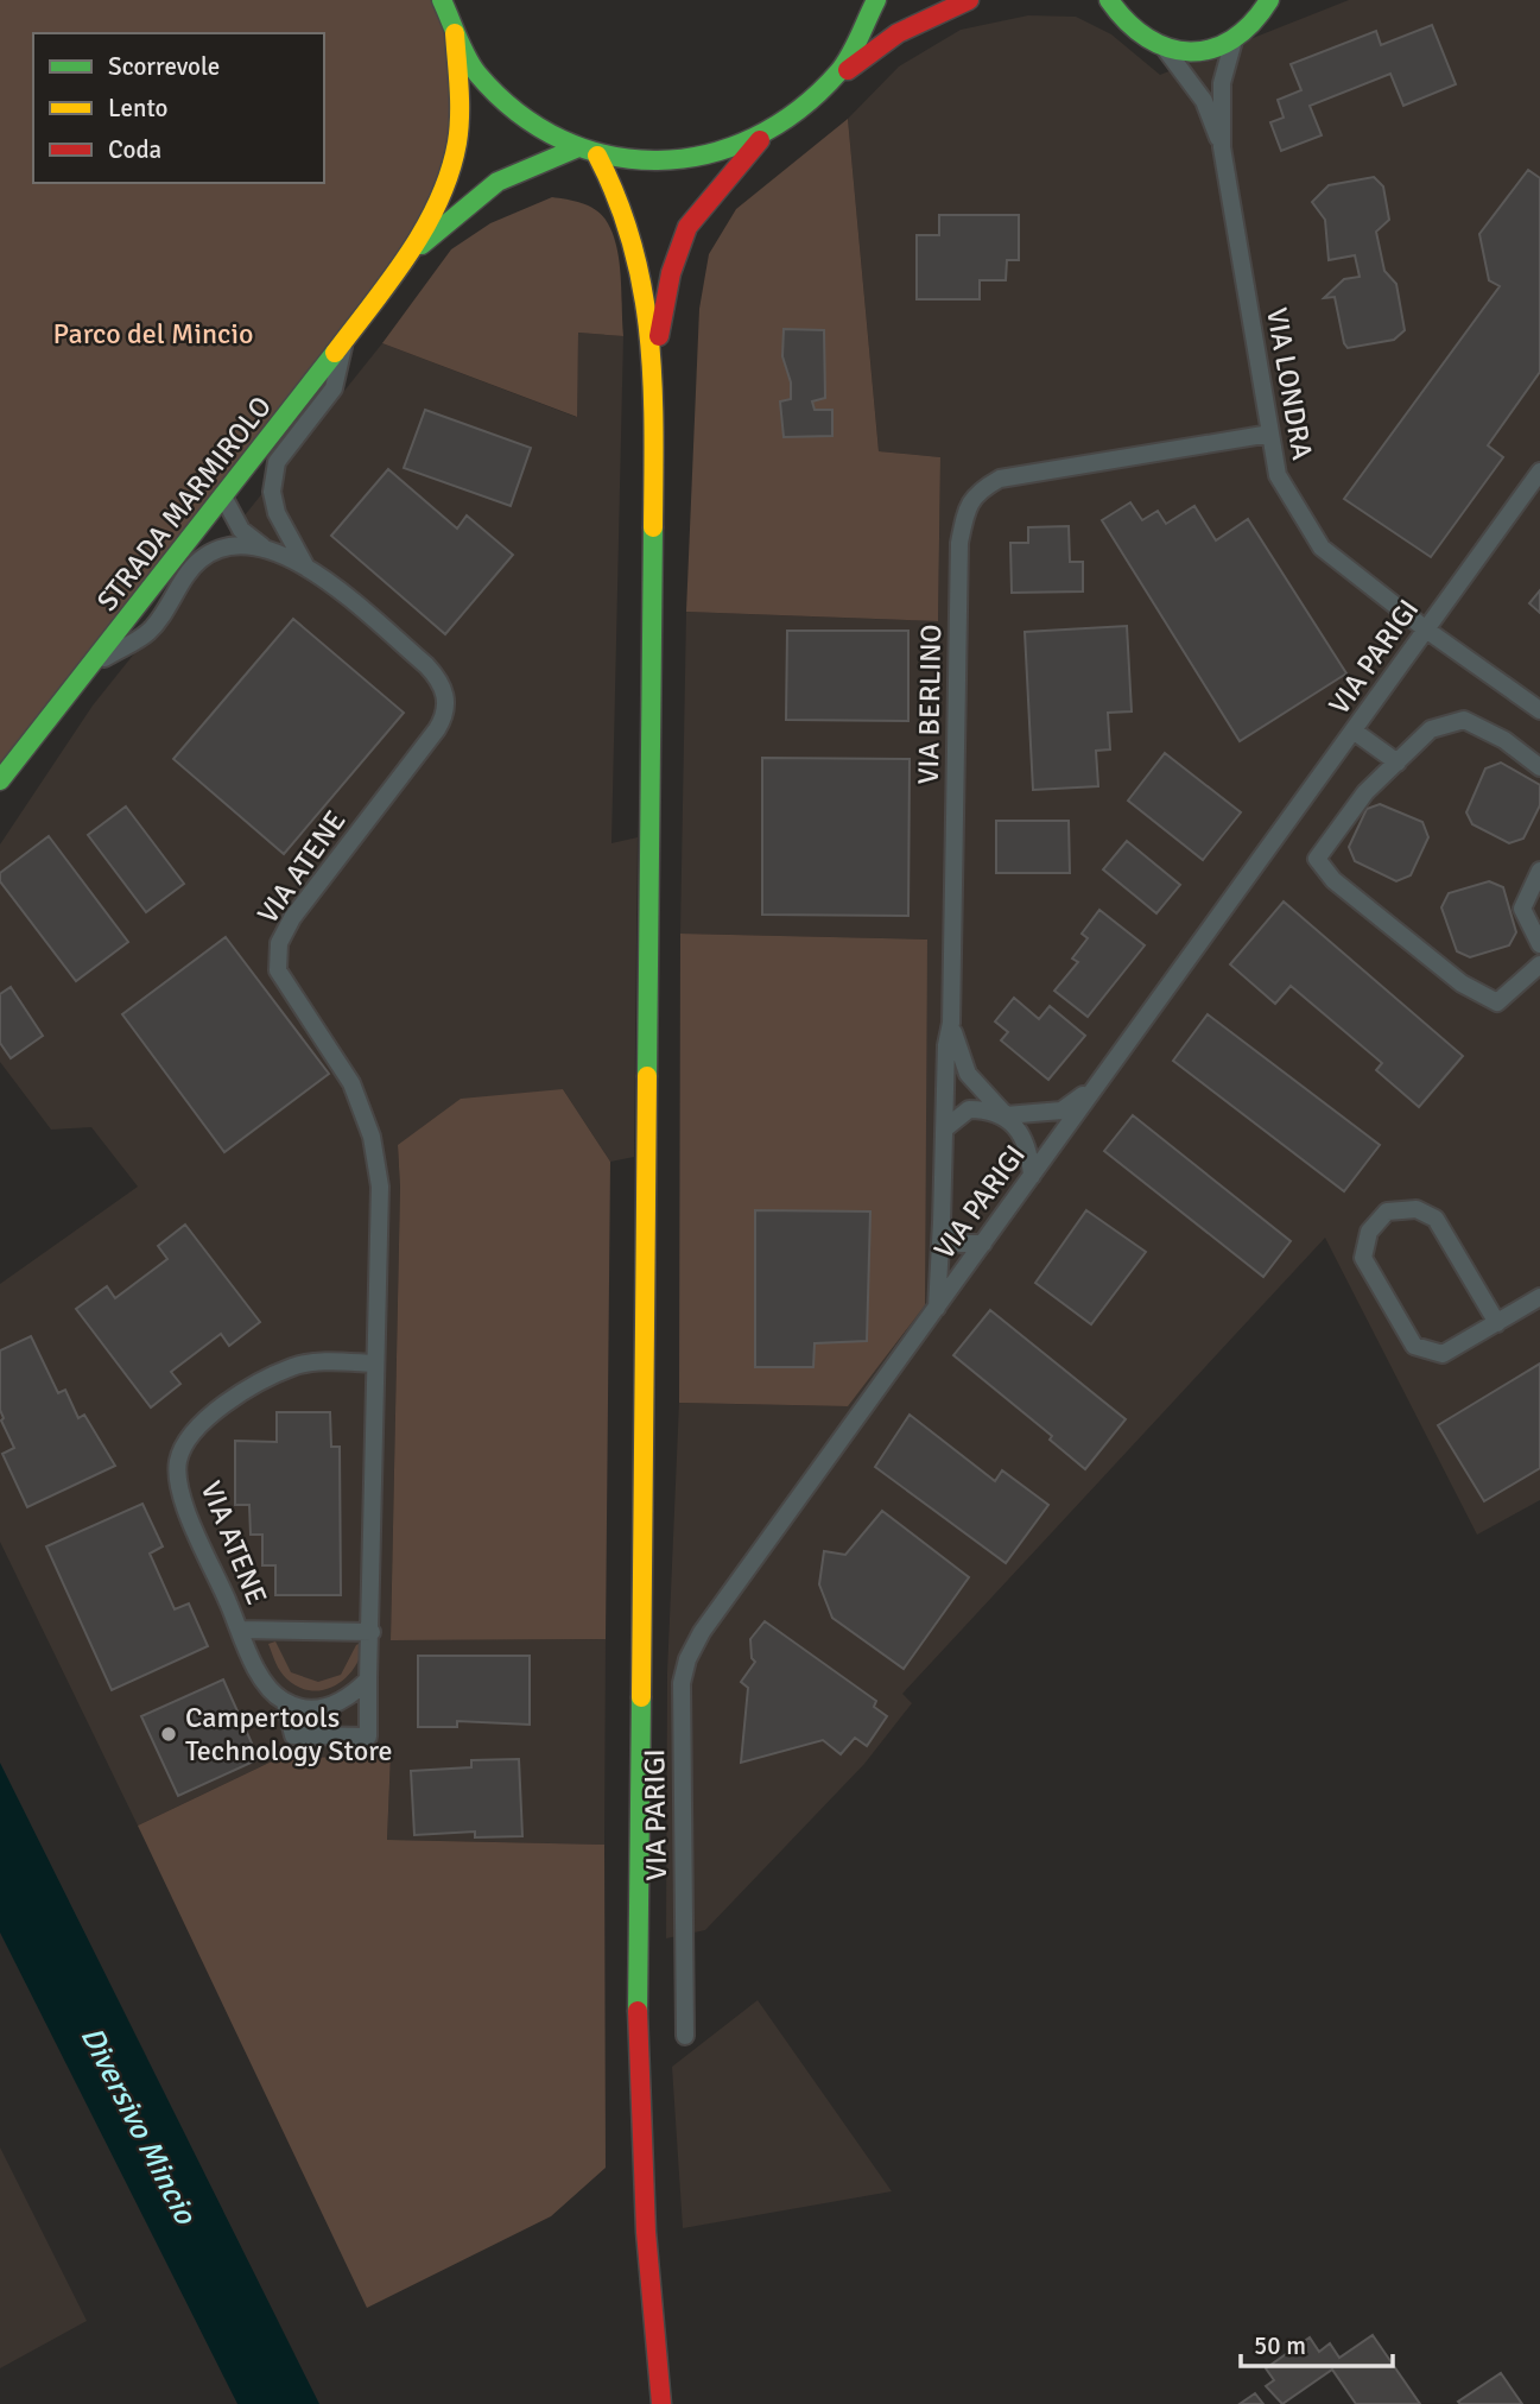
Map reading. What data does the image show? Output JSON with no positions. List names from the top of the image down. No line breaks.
{"streets":{"main road":["STRADA MARMIROLO"],"street":["VIA LONDRA","VIA PARIGI","VIA BERLINO","VIA ATENE"]},"crossings":[["VIA LONDRA","VIA PARIGI"],["VIA LONDRA","VIA BERLINO"],["STRADA MARMIROLO","VIA ATENE"],["VIA PARIGI","VIA BERLINO"]],"water":["Diversivo Mincio"],"parks":["Parco del Mincio"],"places":["Campertools Technology Store"],"legend":["Scorrevole","Lento","Coda"],"scale_bar":"50 m"}
